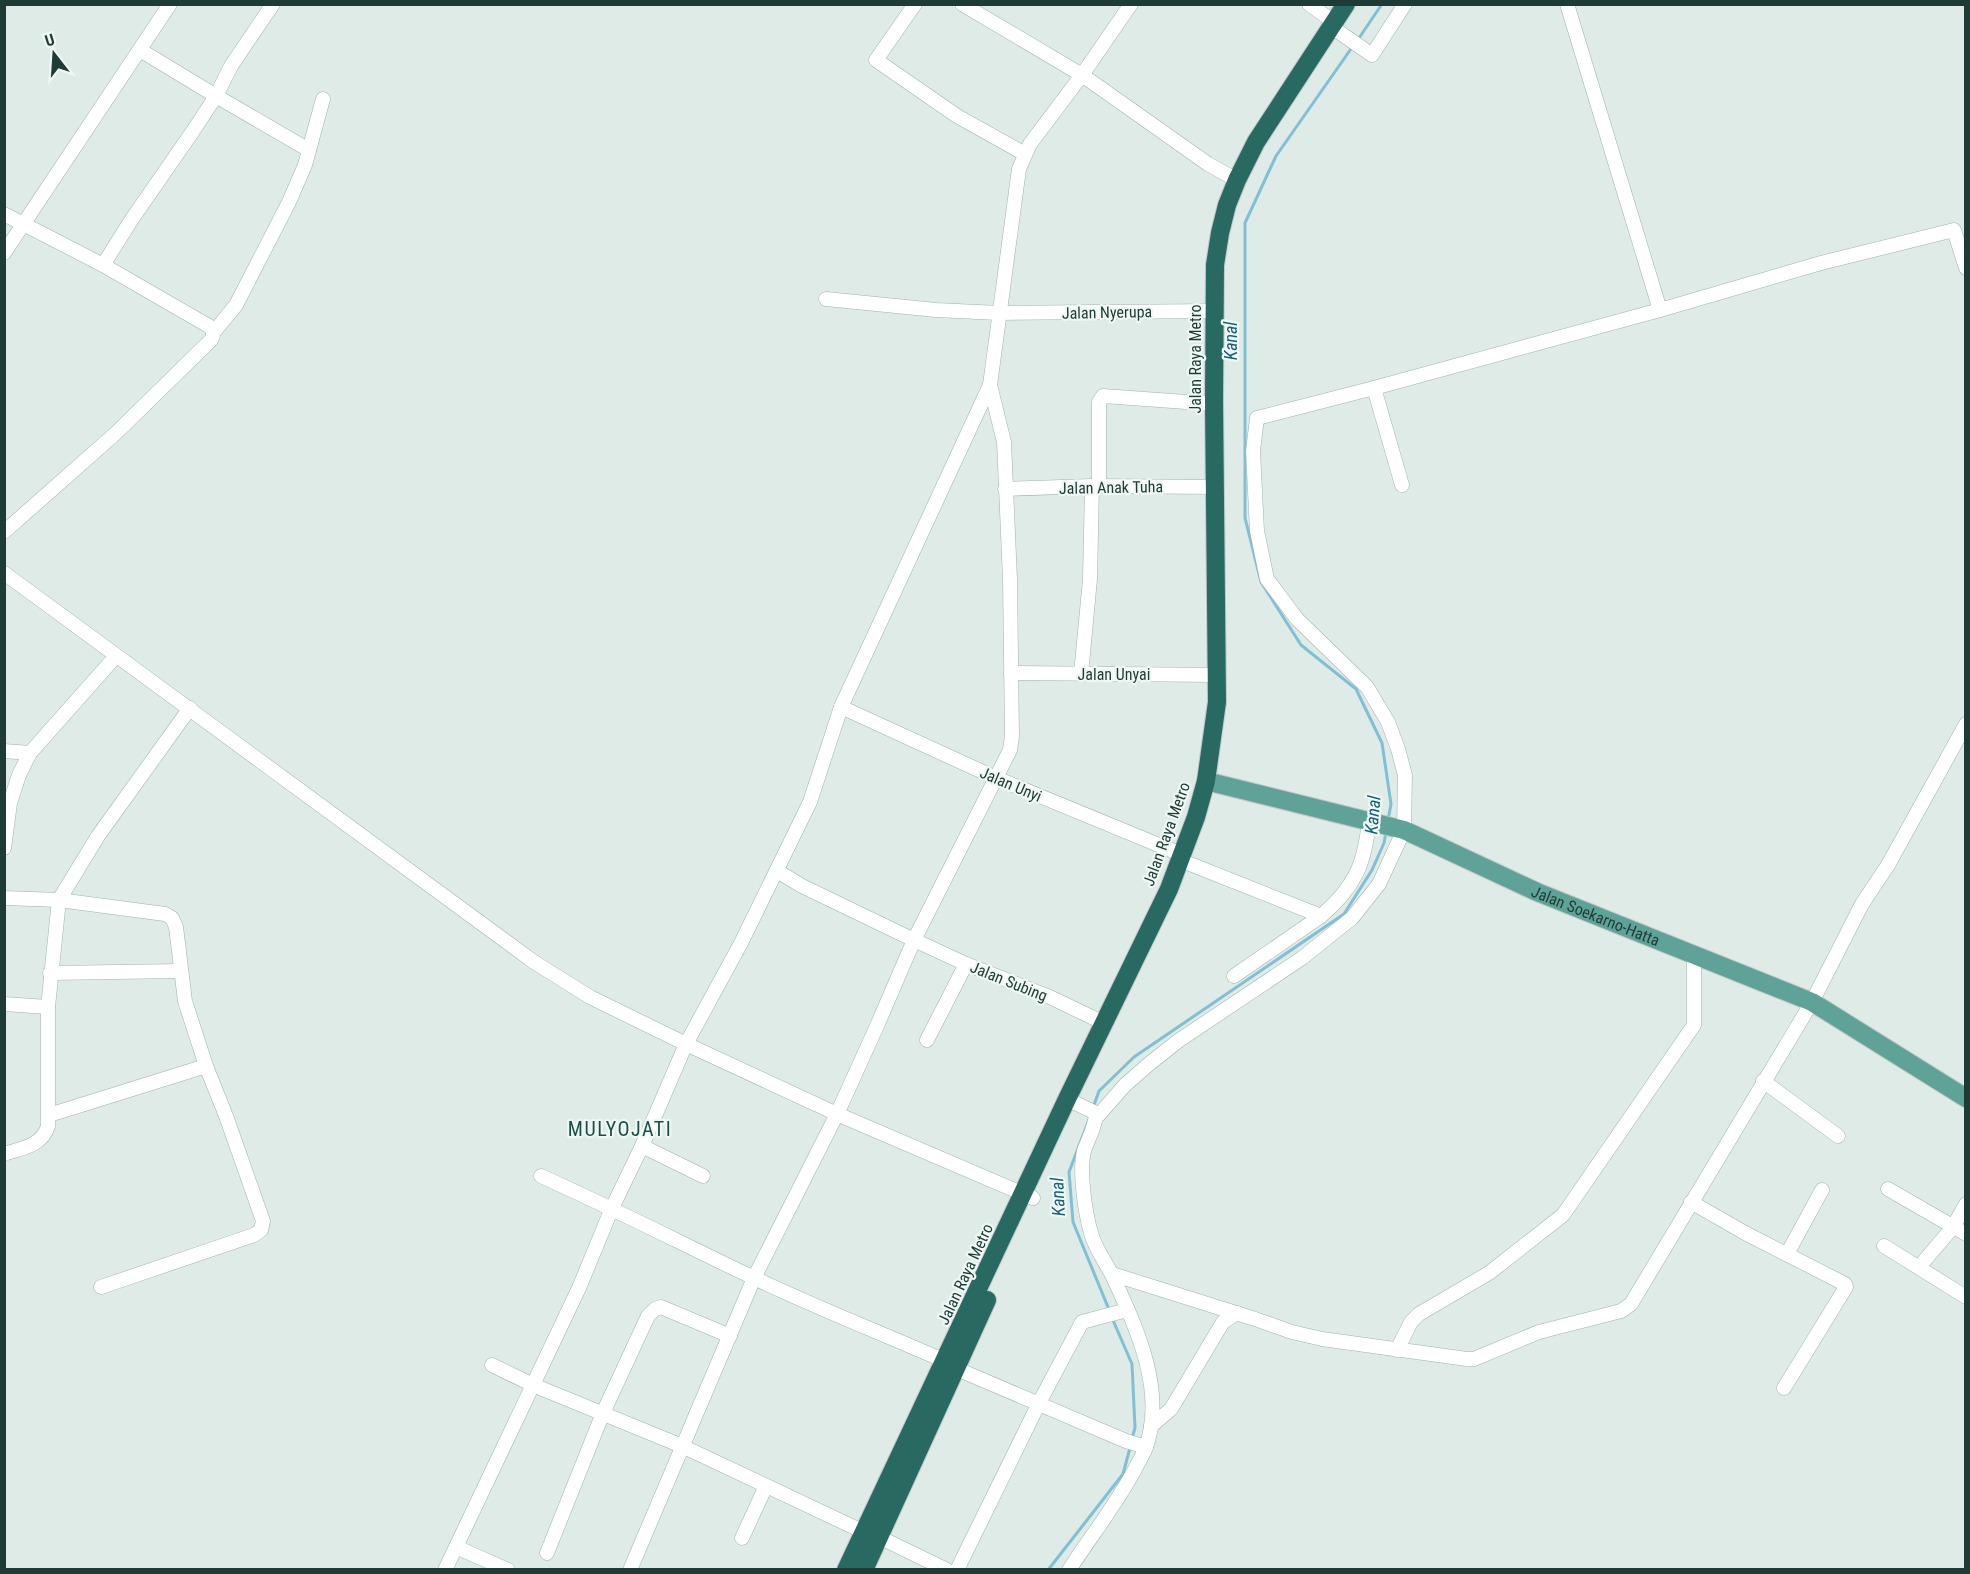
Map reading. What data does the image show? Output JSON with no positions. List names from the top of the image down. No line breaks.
{"streets":{"highway":["Jalan Raya Metro"],"main road":["Jalan Soekarno-Hatta"],"street":["Jalan Nyerupa","Jalan Anak Tuha","Jalan Unyai","Jalan Unyi","Jalan Subing"]},"crossings":[["Jalan Nyerupa","Jalan Raya Metro"],["Jalan Raya Metro","Jalan Anak Tuha"],["Jalan Raya Metro","Jalan Unyai"],["Jalan Raya Metro","Jalan Unyi"],["Jalan Raya Metro","Jalan Soekarno-Hatta"],["Jalan Raya Metro","Jalan Subing"]],"districts":["MULYOJATI"],"water":["Kanal"],"north":"top"}
